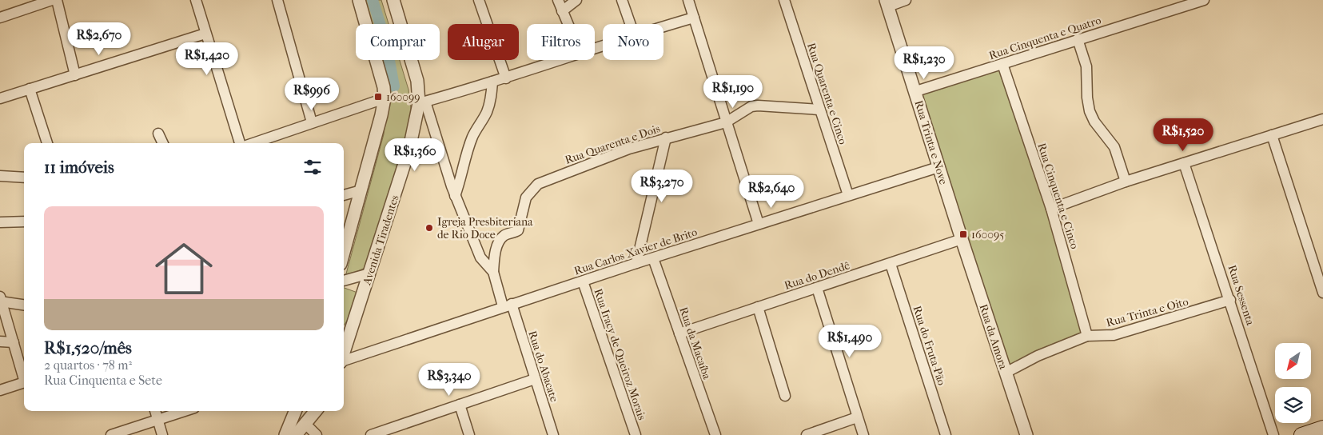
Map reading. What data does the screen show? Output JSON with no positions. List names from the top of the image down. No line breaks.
{"streets":{"street":["Rua Cinquenta e Quatro","Rua Quarenta e Cinco","Rua Trinta e Nove","Rua Quarenta e Dois","Rua Cinquenta e Cinco","Avenida Tiradentes","Rua Carlos Xavier de Brito","Rua do Dendê","Rua Sessenta","Rua Trinta e Oito","Rua da Amora","Rua da Macaíba","Rua do Fruta-Pão","Rua Iracy de Queiroz Morais","Rua do Abacate"]},"crossings":[["Rua Cinquenta e Quatro","Rua Trinta e Nove"],["Rua Cinquenta e Quatro","Rua Cinquenta e Cinco"],["Rua Quarenta e Cinco","Rua Quarenta e Dois"],["Rua Quarenta e Cinco","Rua Carlos Xavier de Brito"],["Rua Trinta e Nove","Rua Carlos Xavier de Brito"],["Rua Trinta e Nove","Rua do Dendê"],["Rua Trinta e Nove","Rua da Amora"],["Rua Quarenta e Dois","Rua do Abacate"],["Rua Cinquenta e Cinco","Rua Trinta e Oito"],["Rua Carlos Xavier de Brito","Rua da Macaíba"],["Rua Carlos Xavier de Brito","Rua Iracy de Queiroz Morais"],["Rua Carlos Xavier de Brito","Rua do Abacate"],["Rua do Dendê","Rua da Amora"],["Rua do Dendê","Rua da Macaíba"],["Rua do Dendê","Rua do Fruta-Pão"],["Rua Sessenta","Rua Trinta e Oito"],["Rua Trinta e Oito","Rua da Amora"]],"places":{"transit":["160099","160095"],"other":["Igreja Presbiteriana de Rio Doce"]},"north":"bottom left","page":{"price":["R$2,670","R$1,420","R$1,230","R$1,190","R$996","R$1,520","R$1,360","R$3,270","R$2,640","R$1,490","R$3,340"],"chip":["Comprar","Alugar","Filtros","Novo"],"heading":"11 imóveis","list":[{"name":"R$1,520/mês","note":"2 quartos · 78 m² · Rua Cinquenta e Sete"}]}}
